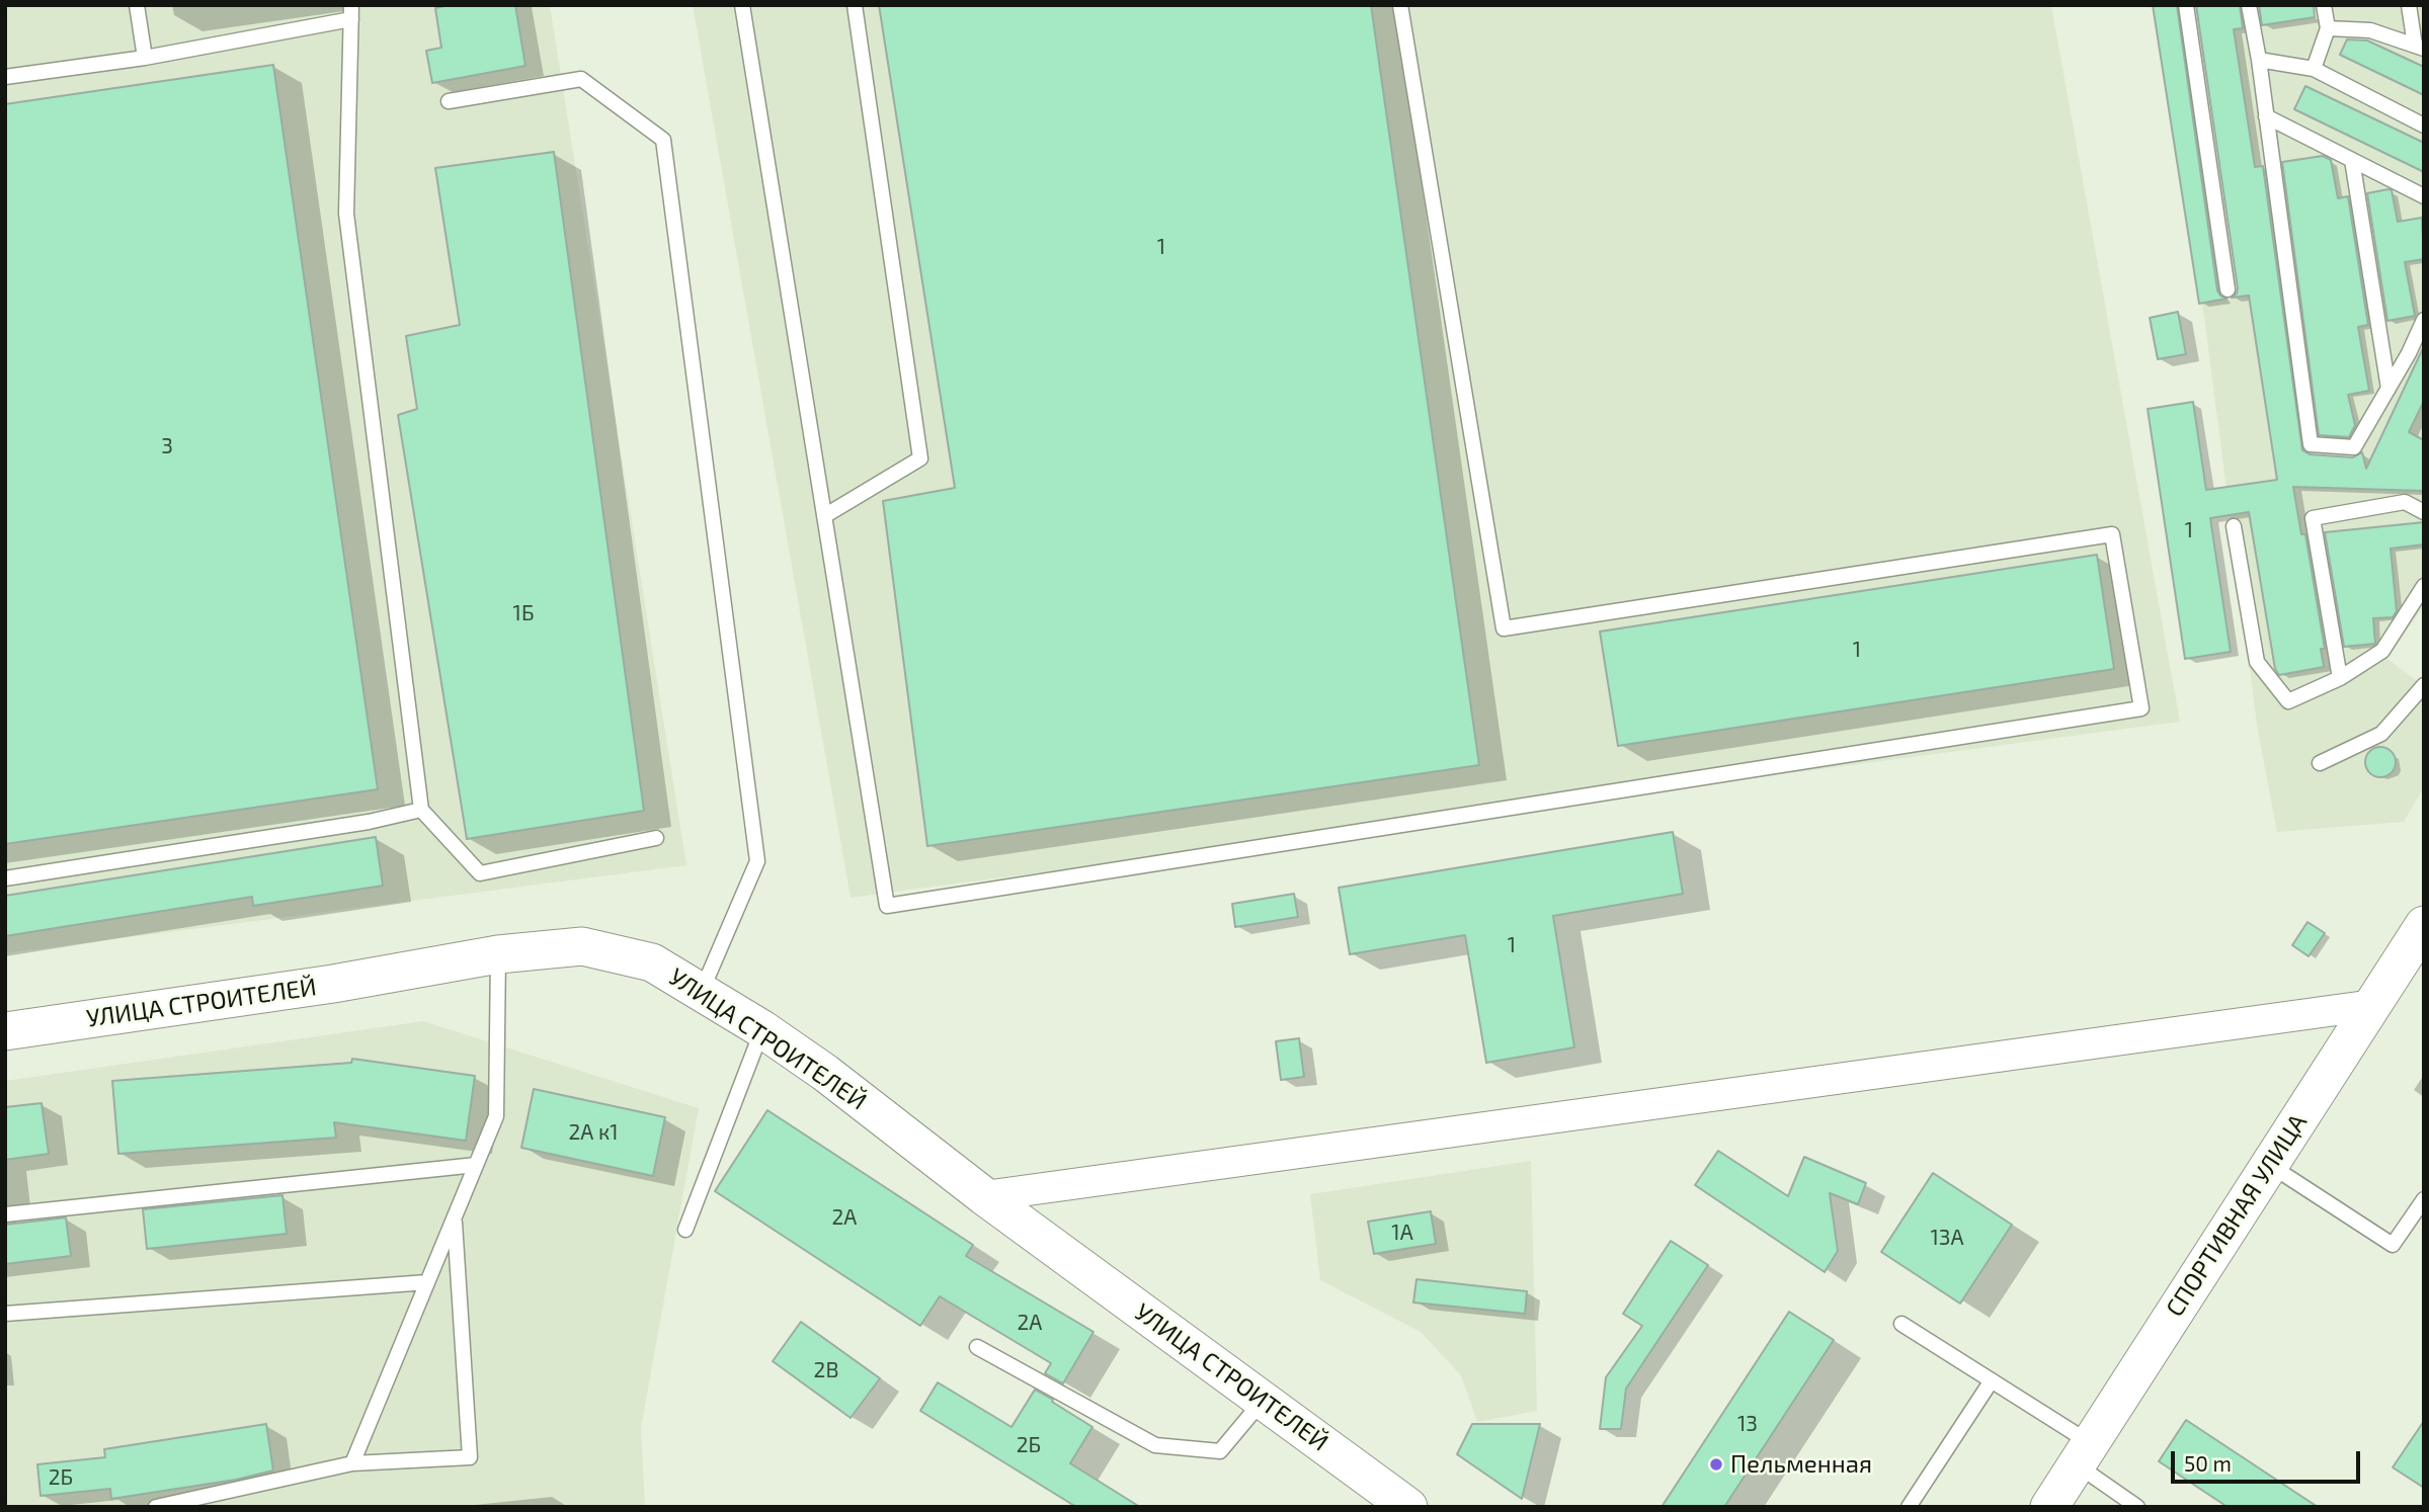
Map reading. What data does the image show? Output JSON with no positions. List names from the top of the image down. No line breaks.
{"streets":{"street":["УЛИЦА СТРОИТЕЛЕЙ","СПОРТИВНАЯ УЛИЦА"]},"places":["Пельменная"],"house_numbers":["1","3","1","1Б","1","1","2А к1","2А","1А","13А","2А","2В","13","2Б","2Б"],"scale_bar":"50 m"}
